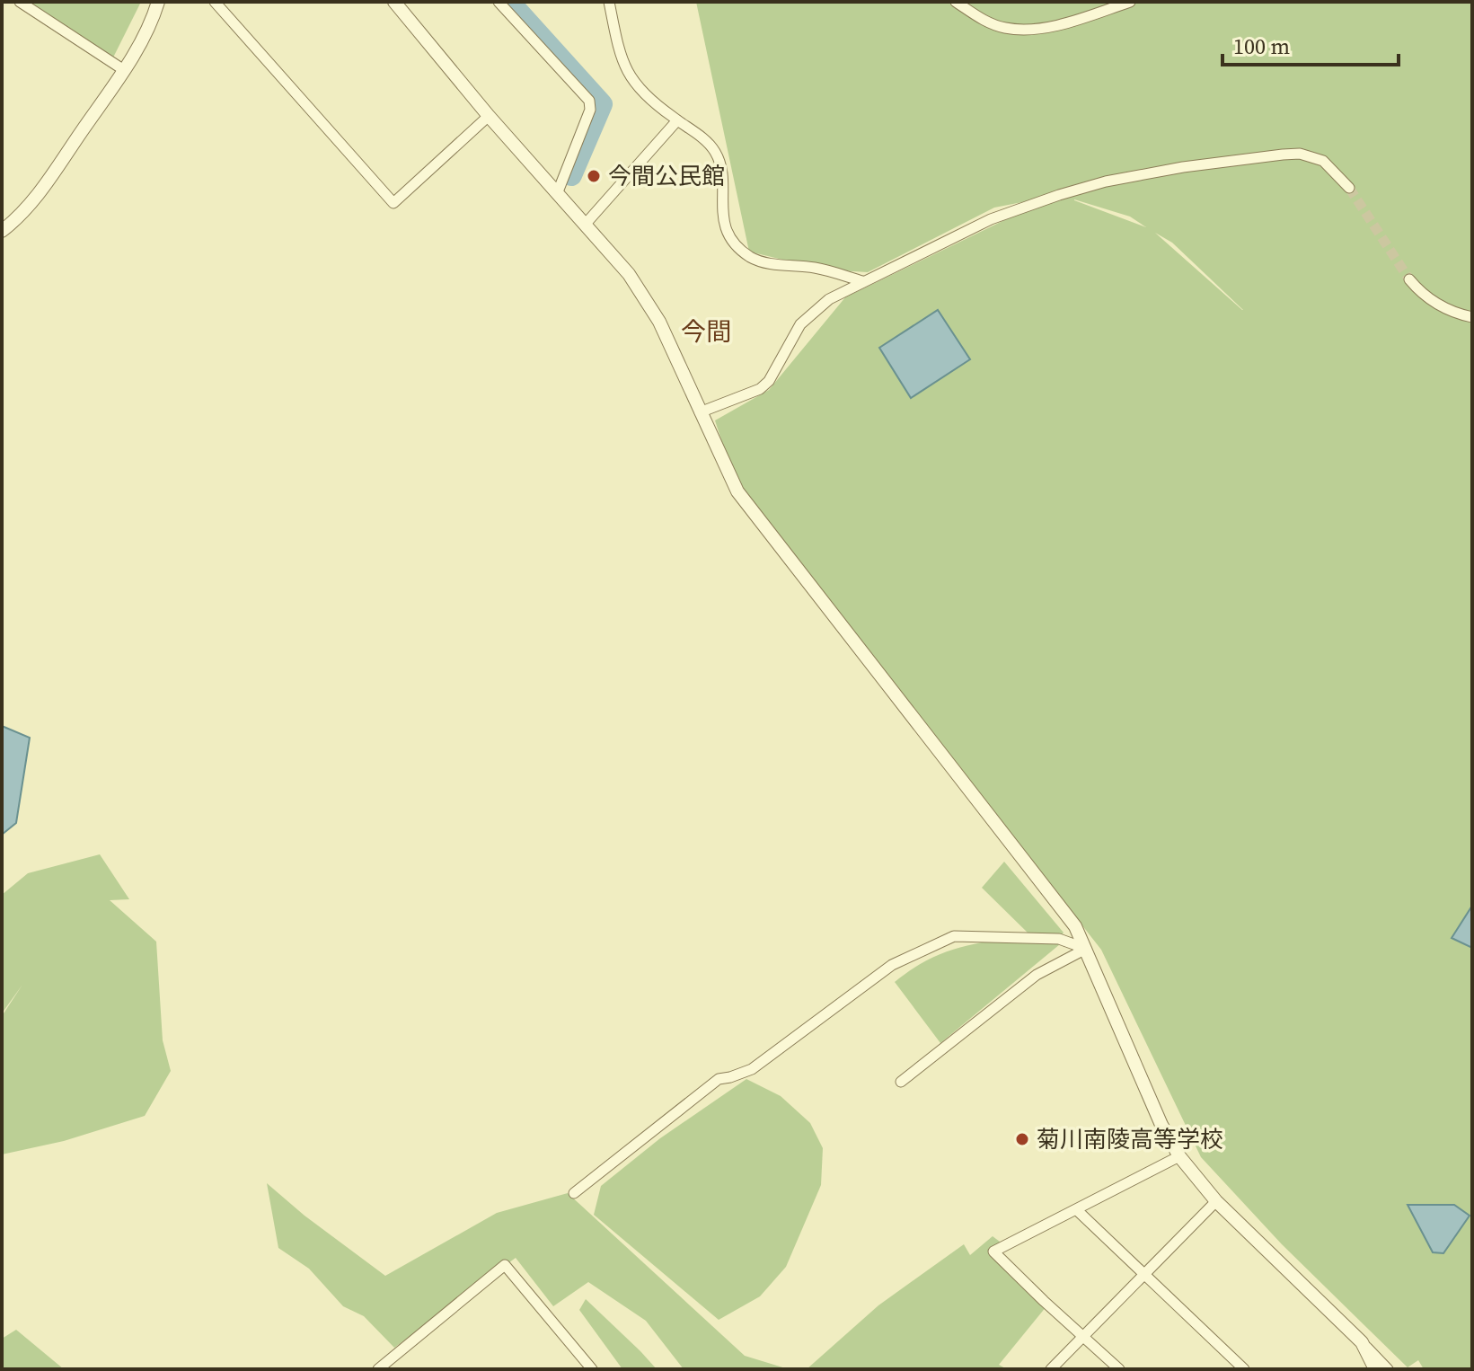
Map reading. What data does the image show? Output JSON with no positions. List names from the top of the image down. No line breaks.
{"districts":["今間"],"places":["今間公民館","菊川南陵高等学校"],"scale_bar":"100 m"}
